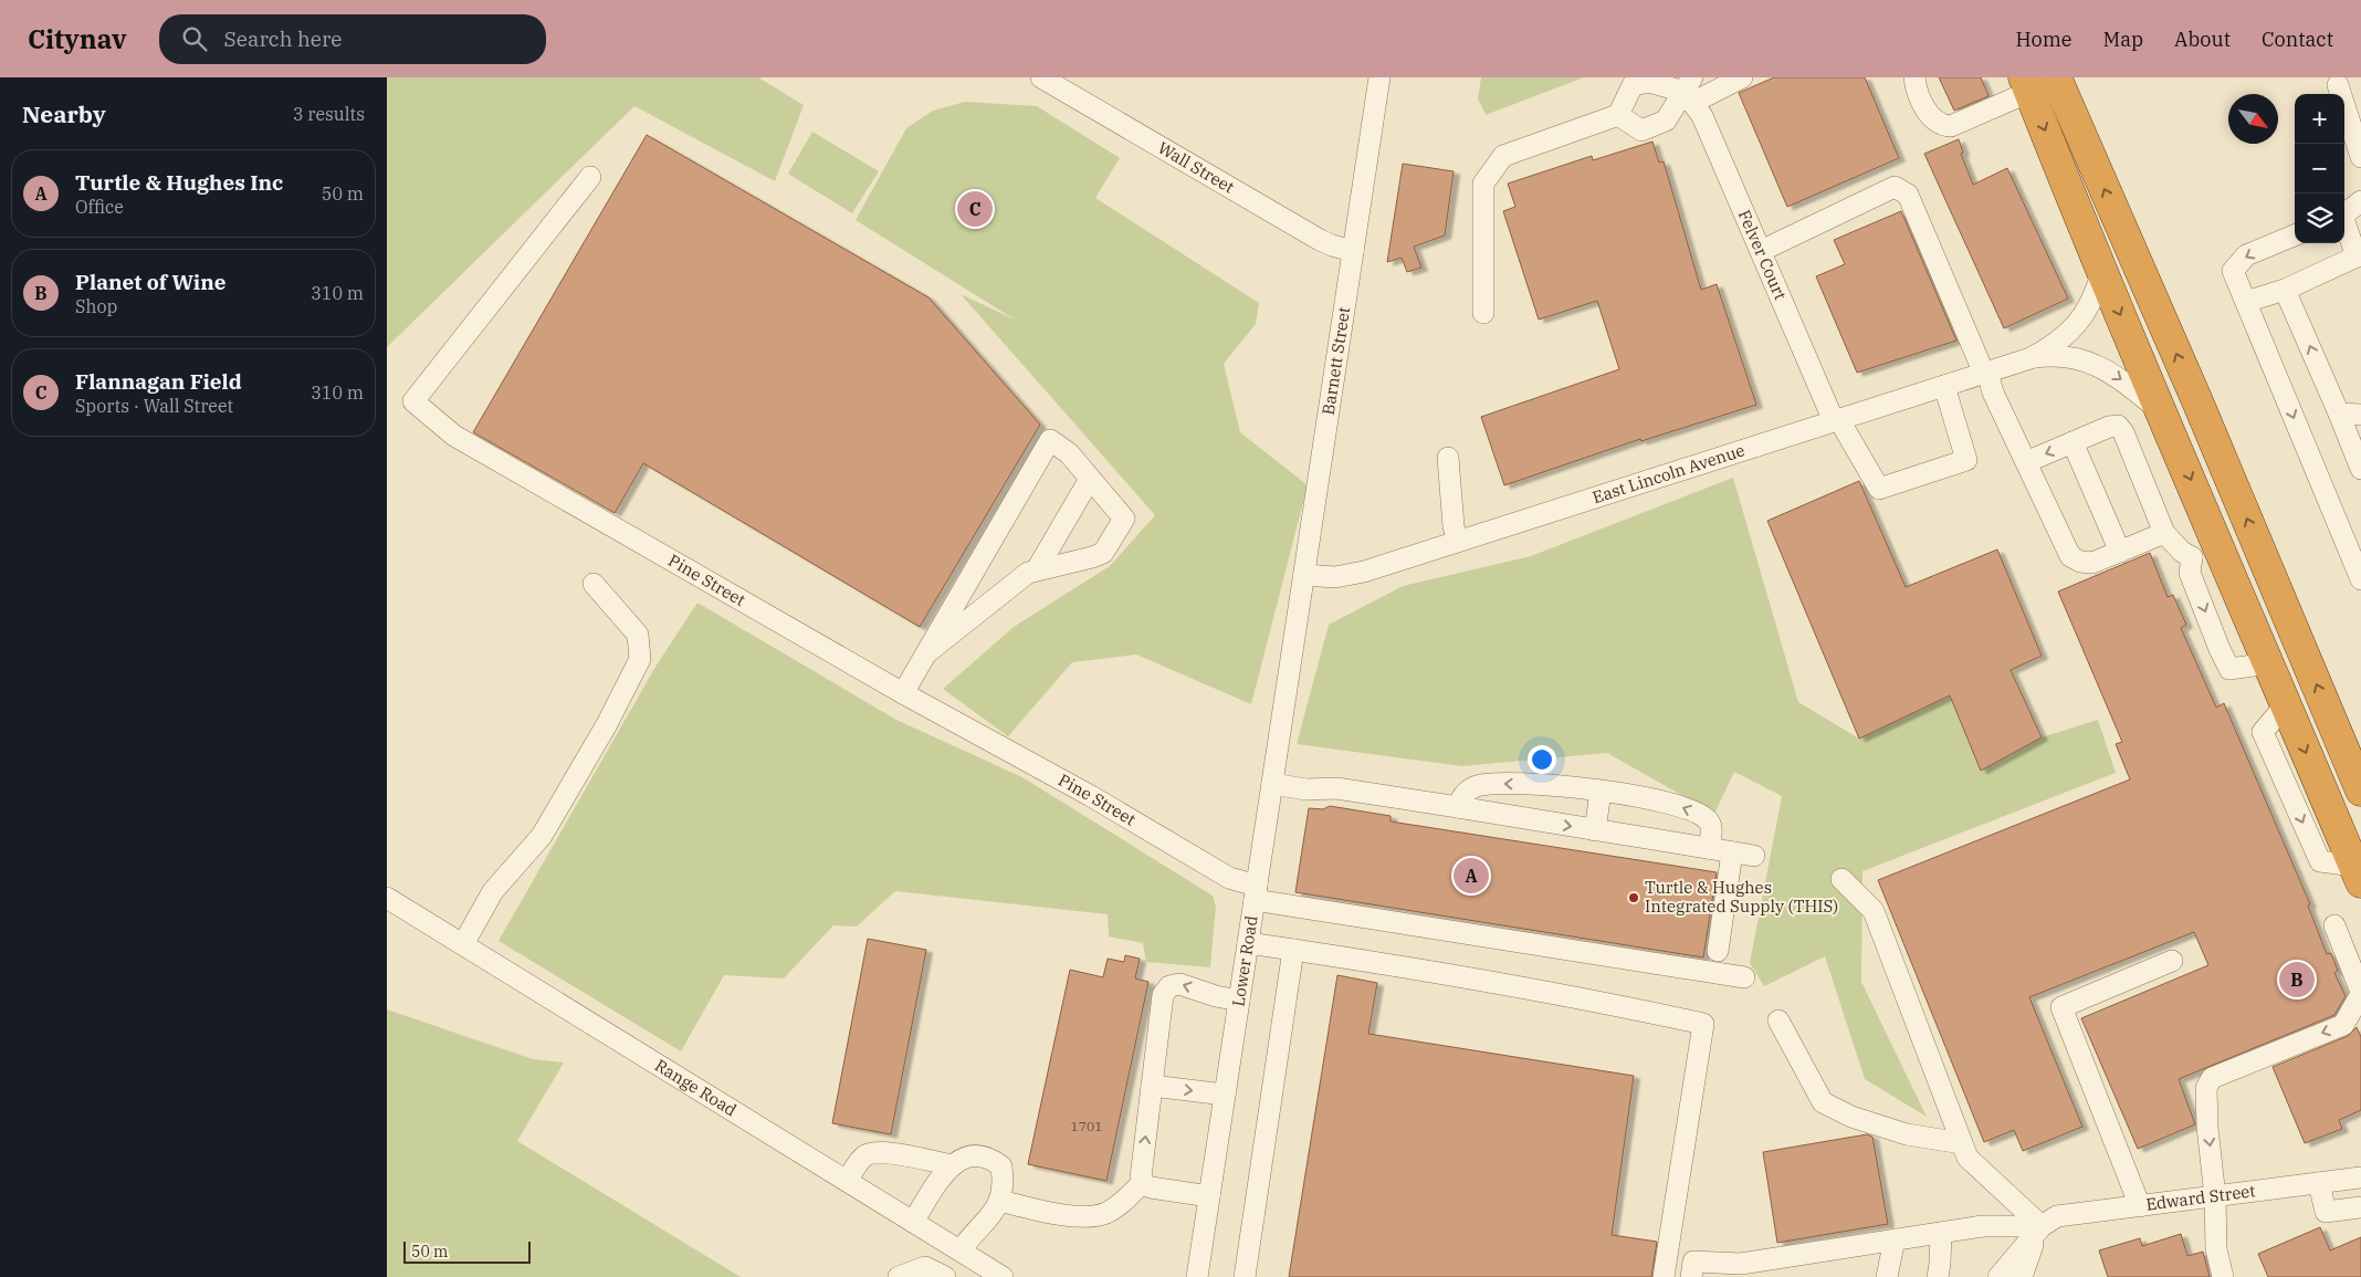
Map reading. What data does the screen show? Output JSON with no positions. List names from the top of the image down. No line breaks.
{"streets":{"street":["Wall Street","Felver Court","Barnett Street","East Lincoln Avenue","Pine Street","Lower Road","Range Road","Edward Street"]},"crossings":[["Wall Street","Barnett Street"],["Felver Court","East Lincoln Avenue"],["Barnett Street","East Lincoln Avenue"],["Barnett Street","Lower Road"],["Pine Street","Lower Road"]],"places":["Turtle & Hughes Integrated Supply (THIS)"],"house_numbers":["1701"],"scale_bar":"50 m","north":"bottom right","page":{"header":"Citynav","search":"Search here","nav":["Home","Map","About","Contact"],"heading":["Nearby","3 results"],"map_buttons":["+","−"],"list":[{"mark":"A","name":"Turtle & Hughes Inc","note":"Office","value":"50 m"},{"mark":"B","name":"Planet of Wine","note":"Shop","value":"310 m"},{"mark":"C","name":"Flannagan Field","note":"Sports · Wall Street","value":"310 m"}],"pins":["C","A","B"],"scale":"50 m"}}
